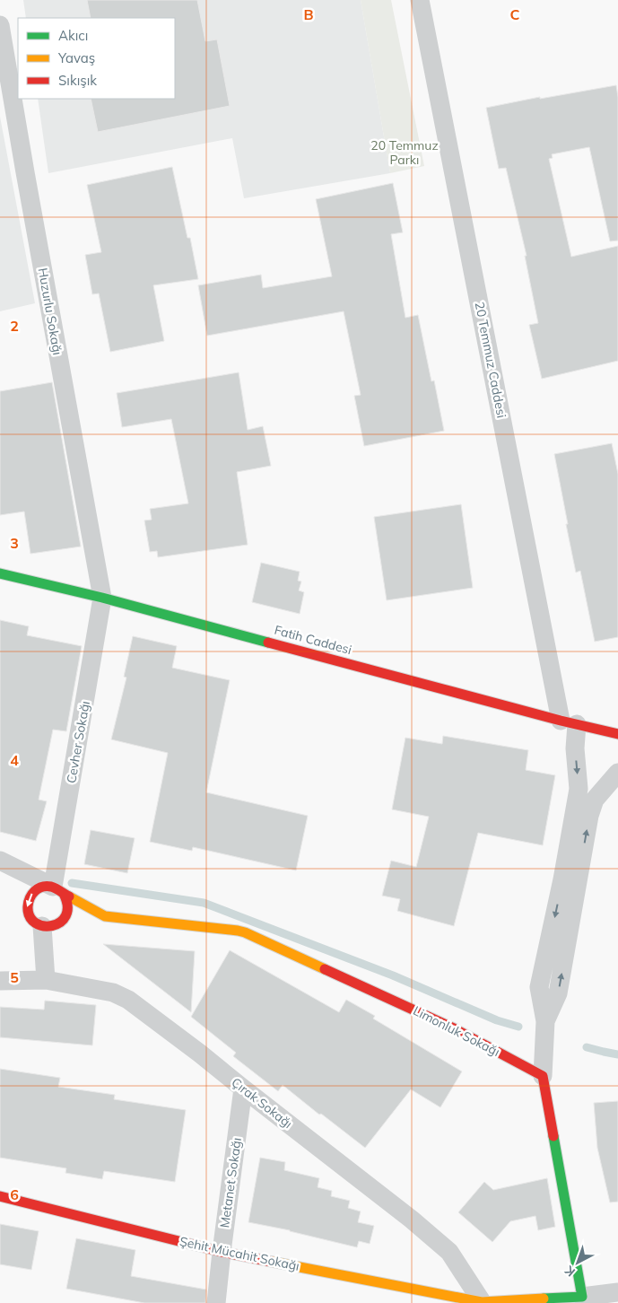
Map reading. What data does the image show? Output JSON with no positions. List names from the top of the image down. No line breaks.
{"streets":{"street":["Huzurlu Sokağı","20 Temmuz Caddesi","Fatih Caddesi","Cevher Sokağı","Limonluk Sokağı","Çırak Sokağı","Metanet Sokağı","Şehit Mücahit Sokağı"]},"crossings":[["Huzurlu Sokağı","Fatih Caddesi"],["Huzurlu Sokağı","Cevher Sokağı"],["20 Temmuz Caddesi","Fatih Caddesi"],["Fatih Caddesi","Cevher Sokağı"],["Cevher Sokağı","Limonluk Sokağı"],["Çırak Sokağı","Metanet Sokağı"],["Çırak Sokağı","Şehit Mücahit Sokağı"],["Metanet Sokağı","Şehit Mücahit Sokağı"]],"parks":["20 Temmuz Parkı"],"legend":["Akıcı","Yavaş","Sıkışık"],"north":"bottom left","grid":{"columns":["B","C"],"rows":["2","3","4","5","6"]}}
